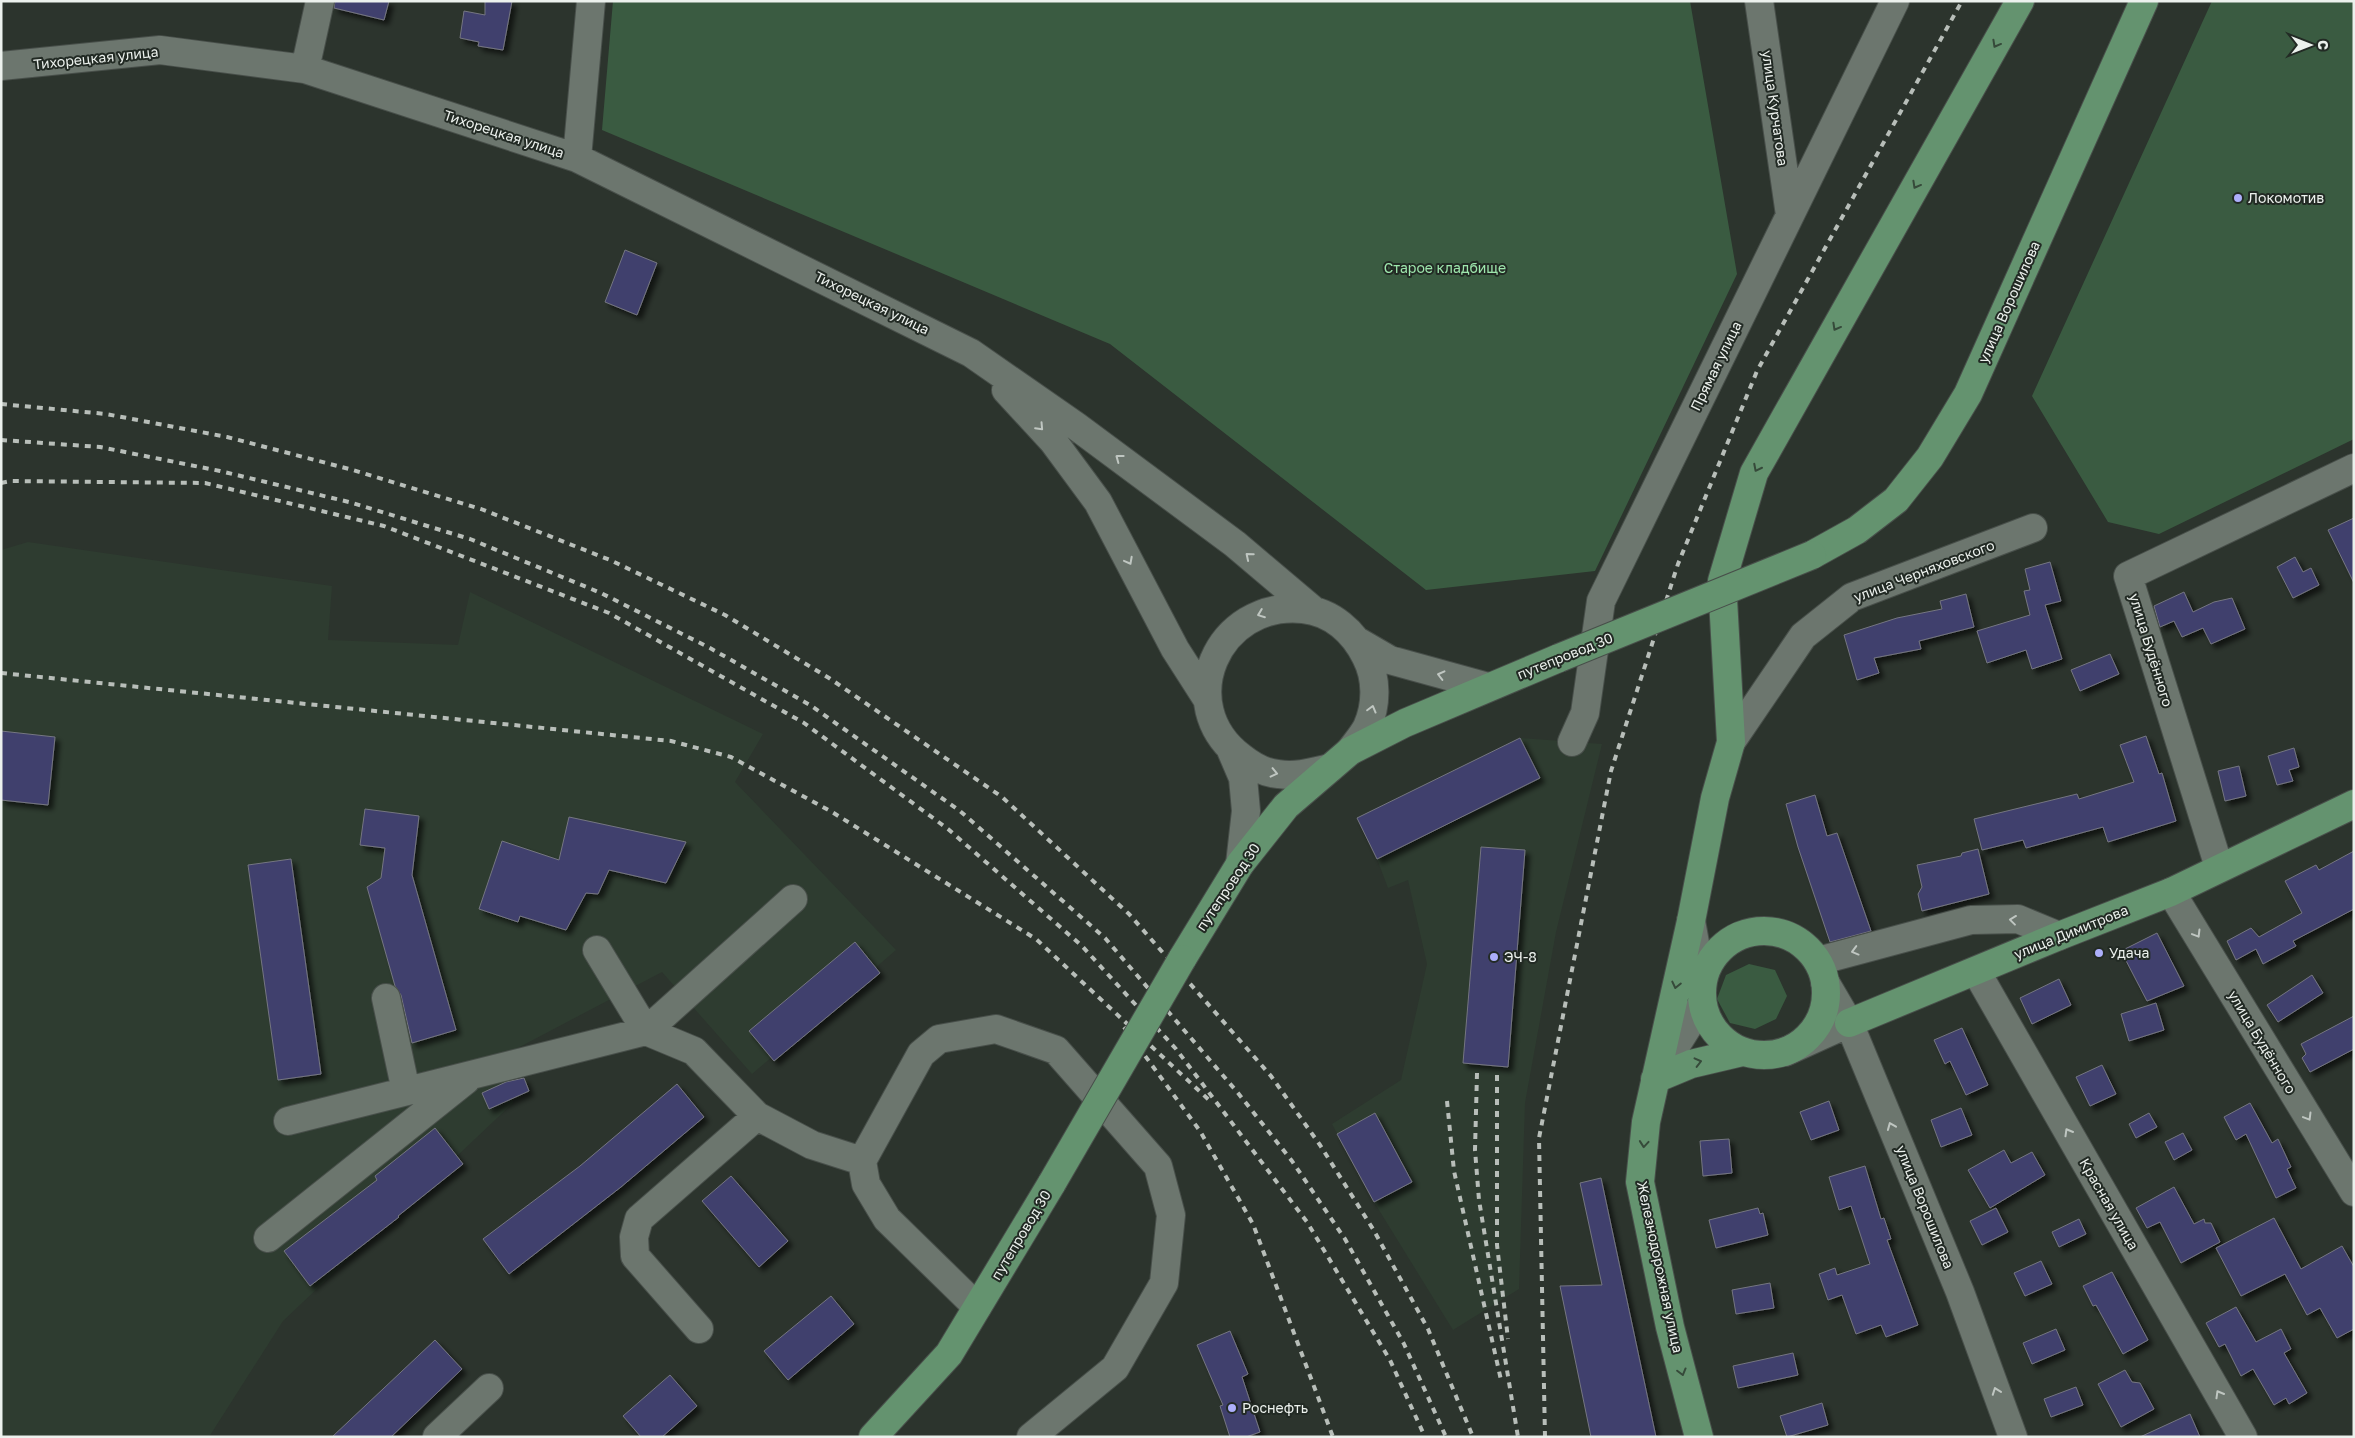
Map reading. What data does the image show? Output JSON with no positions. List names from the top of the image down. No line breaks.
{"streets":{"main road":["улица Ворошилова","путепровод 30","улица Димитрова","Железнодорожная улица"],"street":["Тихорецкая улица","улица Курчатова","Прямая улица","улица Черняховского","улица Будённого","Красная улица"]},"crossings":[["улица Курчатова","Прямая улица"],["улица Ворошилова","путепровод 30"],["улица Ворошилова","улица Димитрова"],["улица Черняховского","Железнодорожная улица"],["улица Будённого","улица Димитрова"],["улица Димитрова","Красная улица"]],"one_way":["улица Ворошилова","улица Будённого","Красная улица","Железнодорожная улица"],"parks":["Старое кладбище"],"places":["Локомотив","Удача","ЭЧ-8","Роснефть"],"north":"right"}
